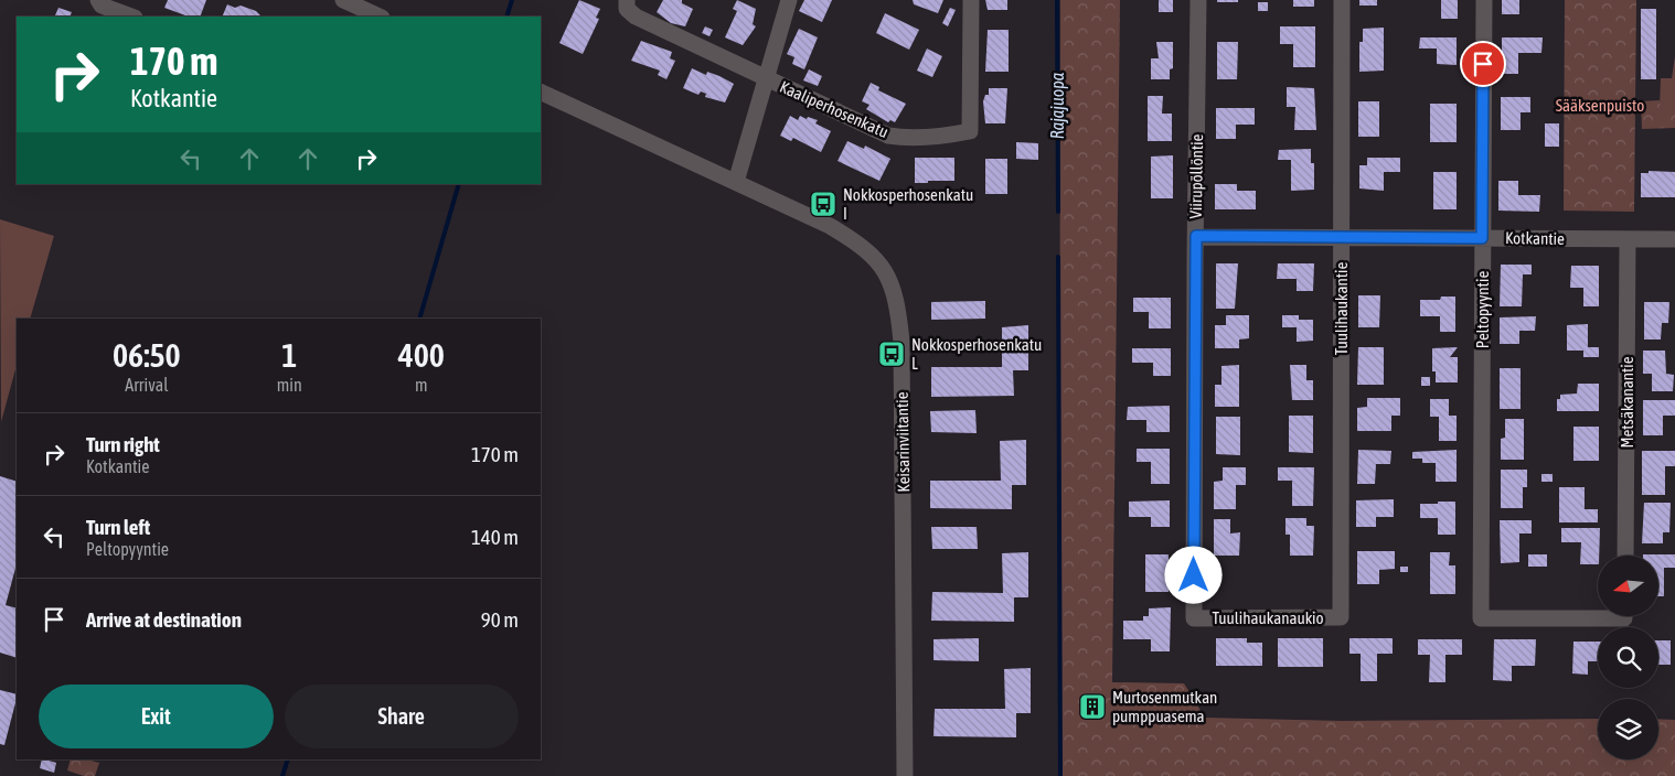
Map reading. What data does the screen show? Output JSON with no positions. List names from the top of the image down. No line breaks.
{"streets":{"street":["Kaaliperhosenkatu","Viirupöllöntie","Kotkantie","Tuulihaukantie","Peltopyyntie","Metsäkanantie","Keisarinviitantie","Tuulihaukanaukio"]},"crossings":[["Viirupöllöntie","Kotkantie"],["Viirupöllöntie","Tuulihaukanaukio"],["Kotkantie","Tuulihaukantie"],["Kotkantie","Peltopyyntie"],["Kotkantie","Metsäkanantie"],["Tuulihaukantie","Tuulihaukanaukio"]],"water":["Rajajuopa"],"parks":["Sääksenpuisto"],"places":{"bus stop":["Nokkosperhosenkatu I","Nokkosperhosenkatu L"],"building":["Murtosenmutkan pumppuasema"]},"north":"left","page":{"turn":["170 m","Kotkantie"],"eta":["06:50","Arrival","1","min","400","m"],"list":[{"name":"Turn right","note":"Kotkantie","value":"170 m"},{"name":"Turn left","note":"Peltopyyntie","value":"140 m"},{"name":"Arrive at destination","value":"90 m"}],"buttons":["Exit","Share"]}}
